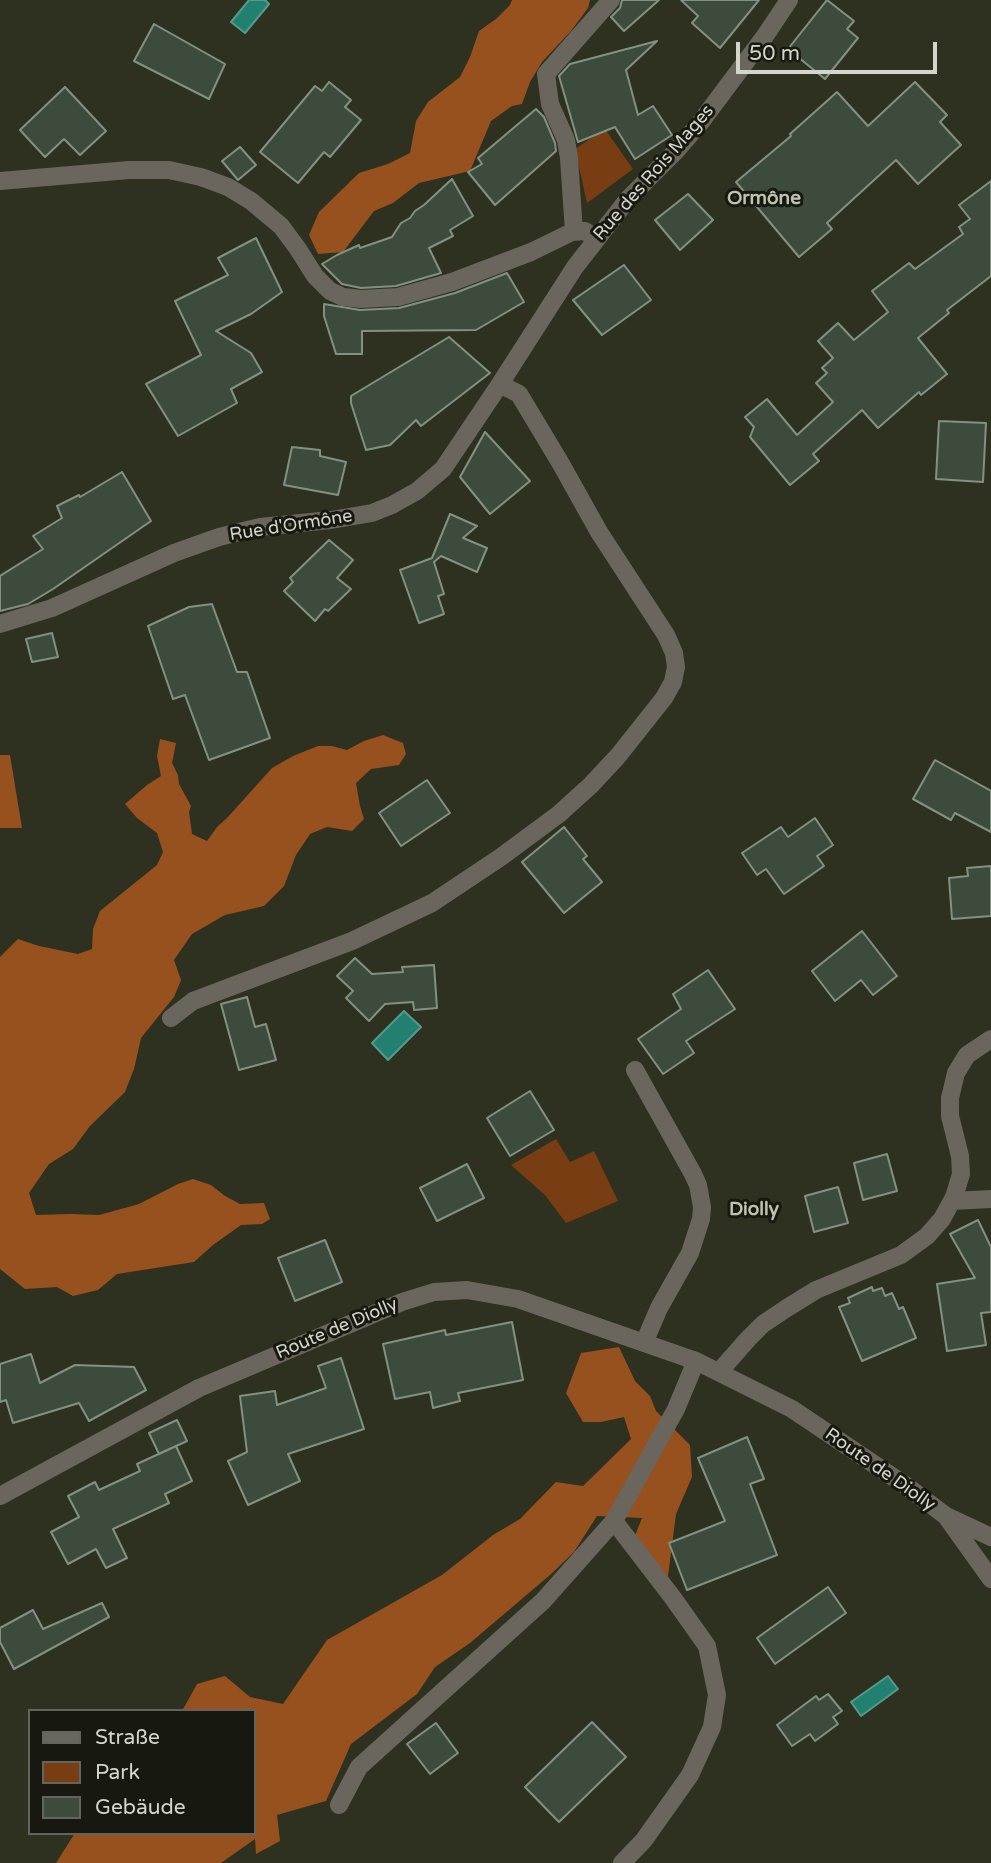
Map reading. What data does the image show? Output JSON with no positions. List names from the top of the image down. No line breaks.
{"streets":{"street":["Rue des Rois Mages","Rue d'Ormône","Route de Diolly"]},"crossings":[["Rue des Rois Mages","Rue d'Ormône"]],"districts":["Ormône","Diolly"],"legend":["Straße","Park","Gebäude"],"scale_bar":"50 m"}
